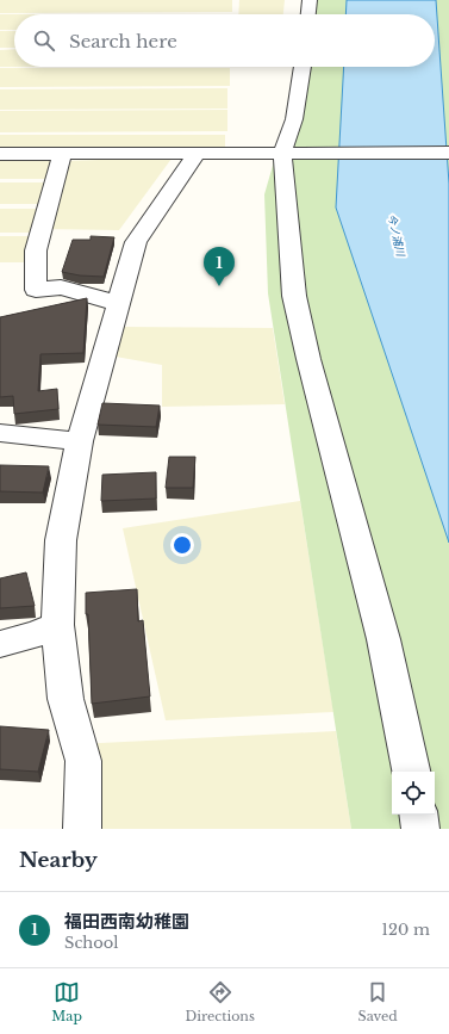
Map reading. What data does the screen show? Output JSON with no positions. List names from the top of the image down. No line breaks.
{"water":["今ノ浦川"],"page":{"search":"Search here","pins":"1","heading":"Nearby","list":[{"mark":"1","name":"福田西南幼稚園","note":"School","value":"120 m"}],"nav":["Map","Directions","Saved"]}}
